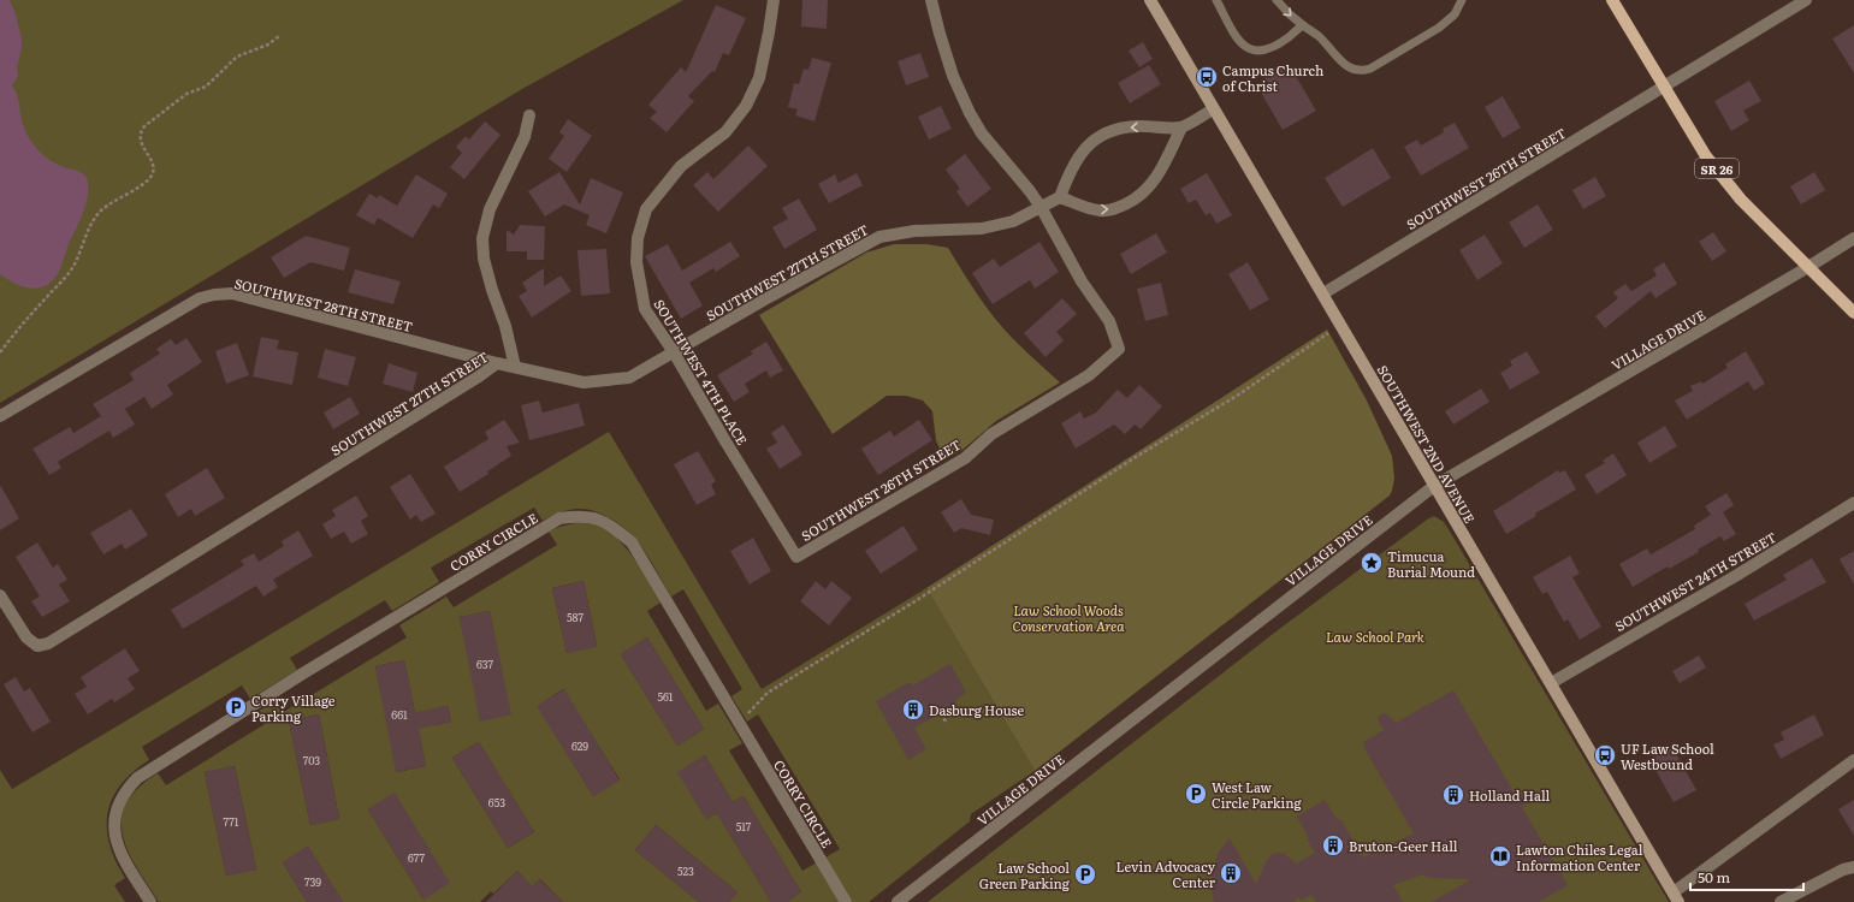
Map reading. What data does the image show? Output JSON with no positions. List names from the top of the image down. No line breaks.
{"streets":{"main road":["SR 26","SOUTHWEST 2ND AVENUE"],"street":["SOUTHWEST 26TH STREET","SOUTHWEST 27TH STREET","SOUTHWEST 28TH STREET","VILLAGE DRIVE","SOUTHWEST 4TH PLACE","CORRY CIRCLE","SOUTHWEST 24TH STREET"]},"crossings":[["SR 26","SOUTHWEST 26TH STREET"],["SR 26","VILLAGE DRIVE"],["SOUTHWEST 26TH STREET","SOUTHWEST 27TH STREET"],["SOUTHWEST 26TH STREET","SOUTHWEST 4TH PLACE"],["SOUTHWEST 26TH STREET","SOUTHWEST 2ND AVENUE"],["SOUTHWEST 27TH STREET","SOUTHWEST 28TH STREET"],["SOUTHWEST 27TH STREET","SOUTHWEST 4TH PLACE"],["VILLAGE DRIVE","SOUTHWEST 2ND AVENUE"],["SOUTHWEST 2ND AVENUE","SOUTHWEST 24TH STREET"]],"parks":["Law School Woods Conservation Area","Law School Park"],"places":{"bus stop":["Campus Church of Christ","UF Law School Westbound"],"place":["Timucua Burial Mound"],"parking":["Corry Village Parking","West Law Circle Parking","Law School Green Parking"],"building":["Dasburg House","Holland Hall","Bruton-Geer Hall","Levin Advocacy Center"],"library":["Lawton Chiles Legal Information Center"]},"house_numbers":["587","637","561","661","629","703","653","771","517","677","523","739"],"scale_bar":"50 m"}
